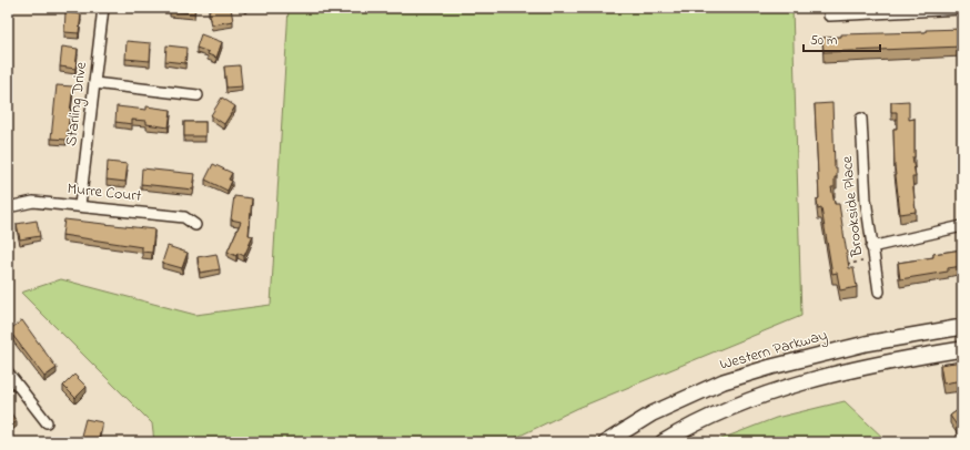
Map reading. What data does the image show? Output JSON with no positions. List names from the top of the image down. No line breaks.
{"streets":{"main road":["Western Parkway"],"street":["Starling Drive","Murre Court","Brookside Place"]},"crossings":[["Starling Drive","Murre Court"]],"scale_bar":"50 m"}
